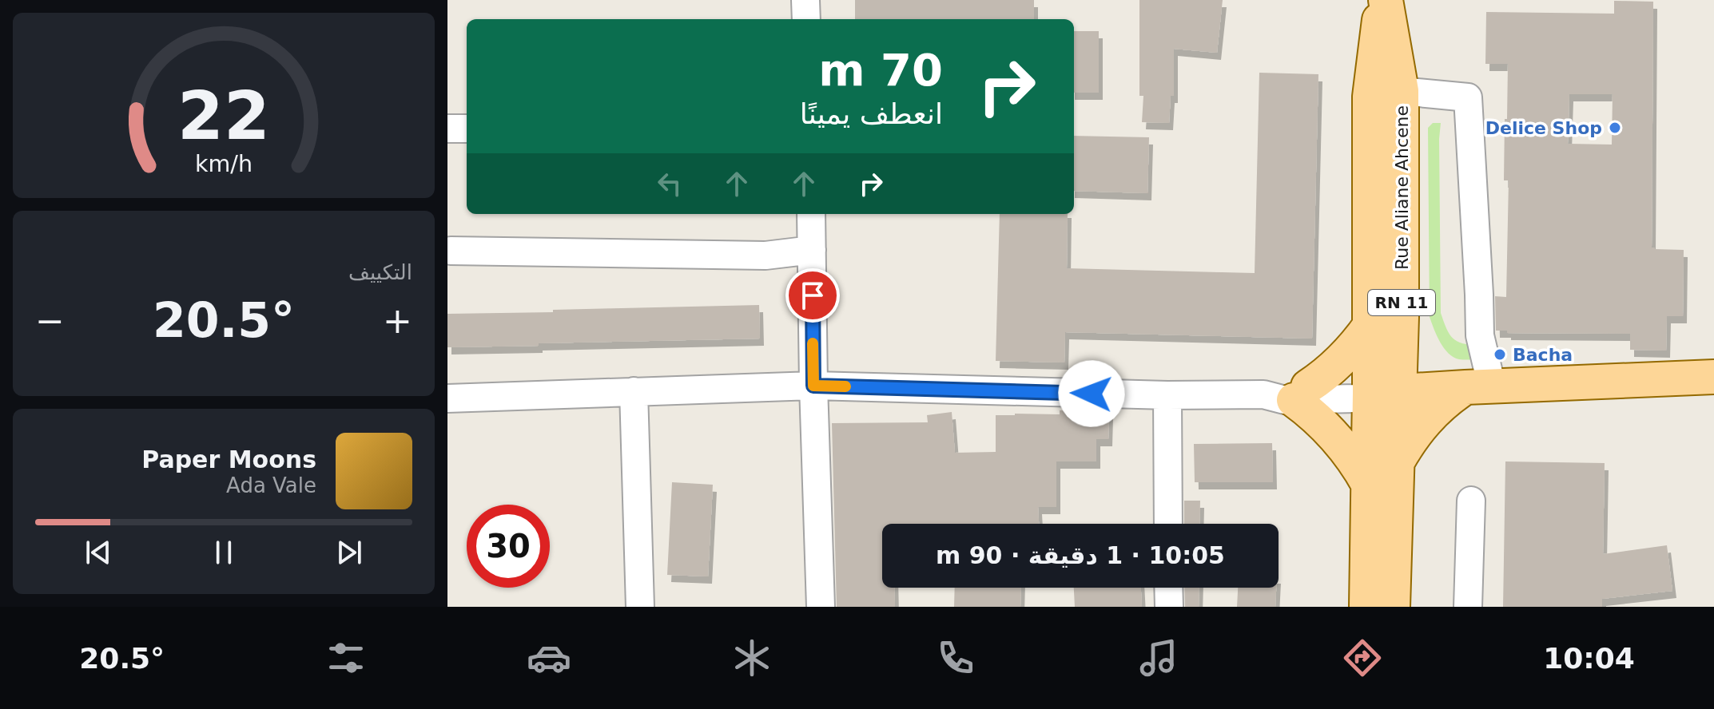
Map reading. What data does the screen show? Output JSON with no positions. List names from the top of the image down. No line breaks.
{"streets":{"main road":["Rue Aliane Ahcene","RN 11"]},"places":["Delice Shop","Bacha"],"page":{"turn":["70 m","انعطف يمينًا"],"tile":"التكييف","heat":["−","20.5°","+"],"song":["Paper Moons","Ada Vale"],"limit":"30","trip":"10:05 · 1 دقيقة · 90 m","tabs":["10:04","20.5°"],"gauge":["22","km/h"]}}
